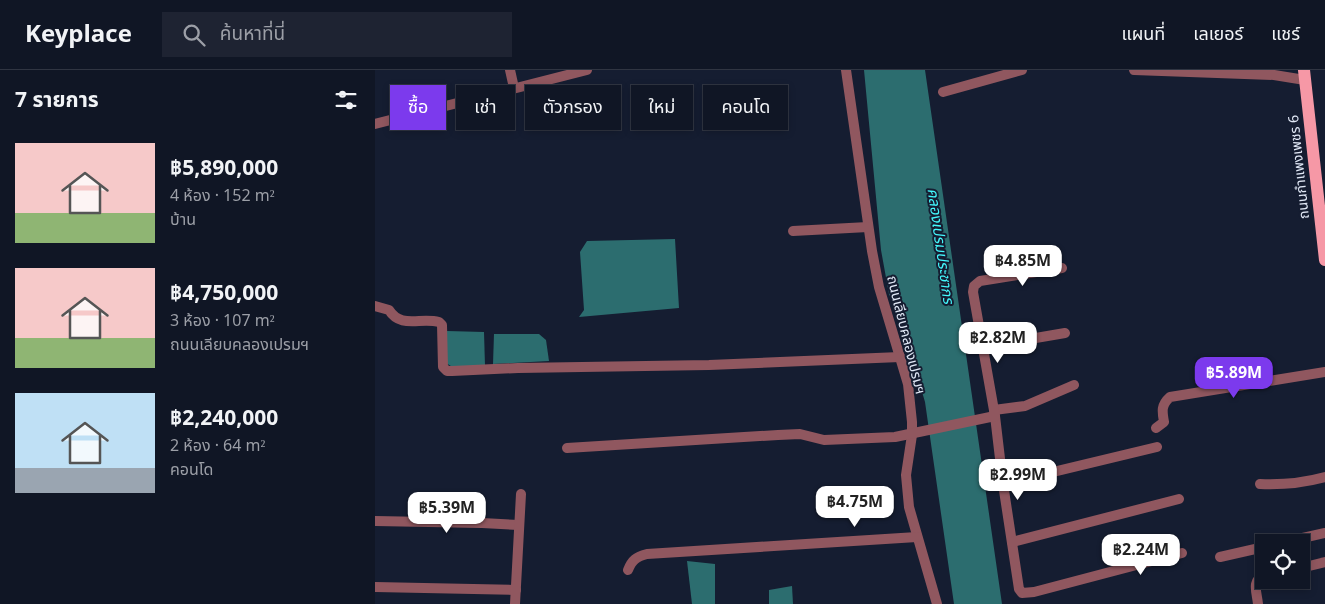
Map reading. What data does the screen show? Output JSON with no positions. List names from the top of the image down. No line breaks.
{"streets":{"main road":["ถนนกำแพงเพชร 6"],"street":["ถนนเลียบคลองเปรมฯ"]},"water":["คลองเปรมประชากร"],"page":{"header":"Keyplace","search":"ค้นหาที่นี่","nav":["แผนที่","เลเยอร์","แชร์"],"heading":"7 รายการ","chip":["ซื้อ","เช่า","ตัวกรอง","ใหม่","คอนโด"],"list":[{"name":"฿5,890,000","note":"4 ห้อง · 152 m² · บ้าน"},{"name":"฿4,750,000","note":"3 ห้อง · 107 m² · ถนนเลียบคลองเปรมฯ"},{"name":"฿2,240,000","note":"2 ห้อง · 64 m² · คอนโด"}],"price":["฿4.85M","฿2.82M","฿5.89M","฿2.99M","฿4.75M","฿5.39M","฿2.24M"]}}
